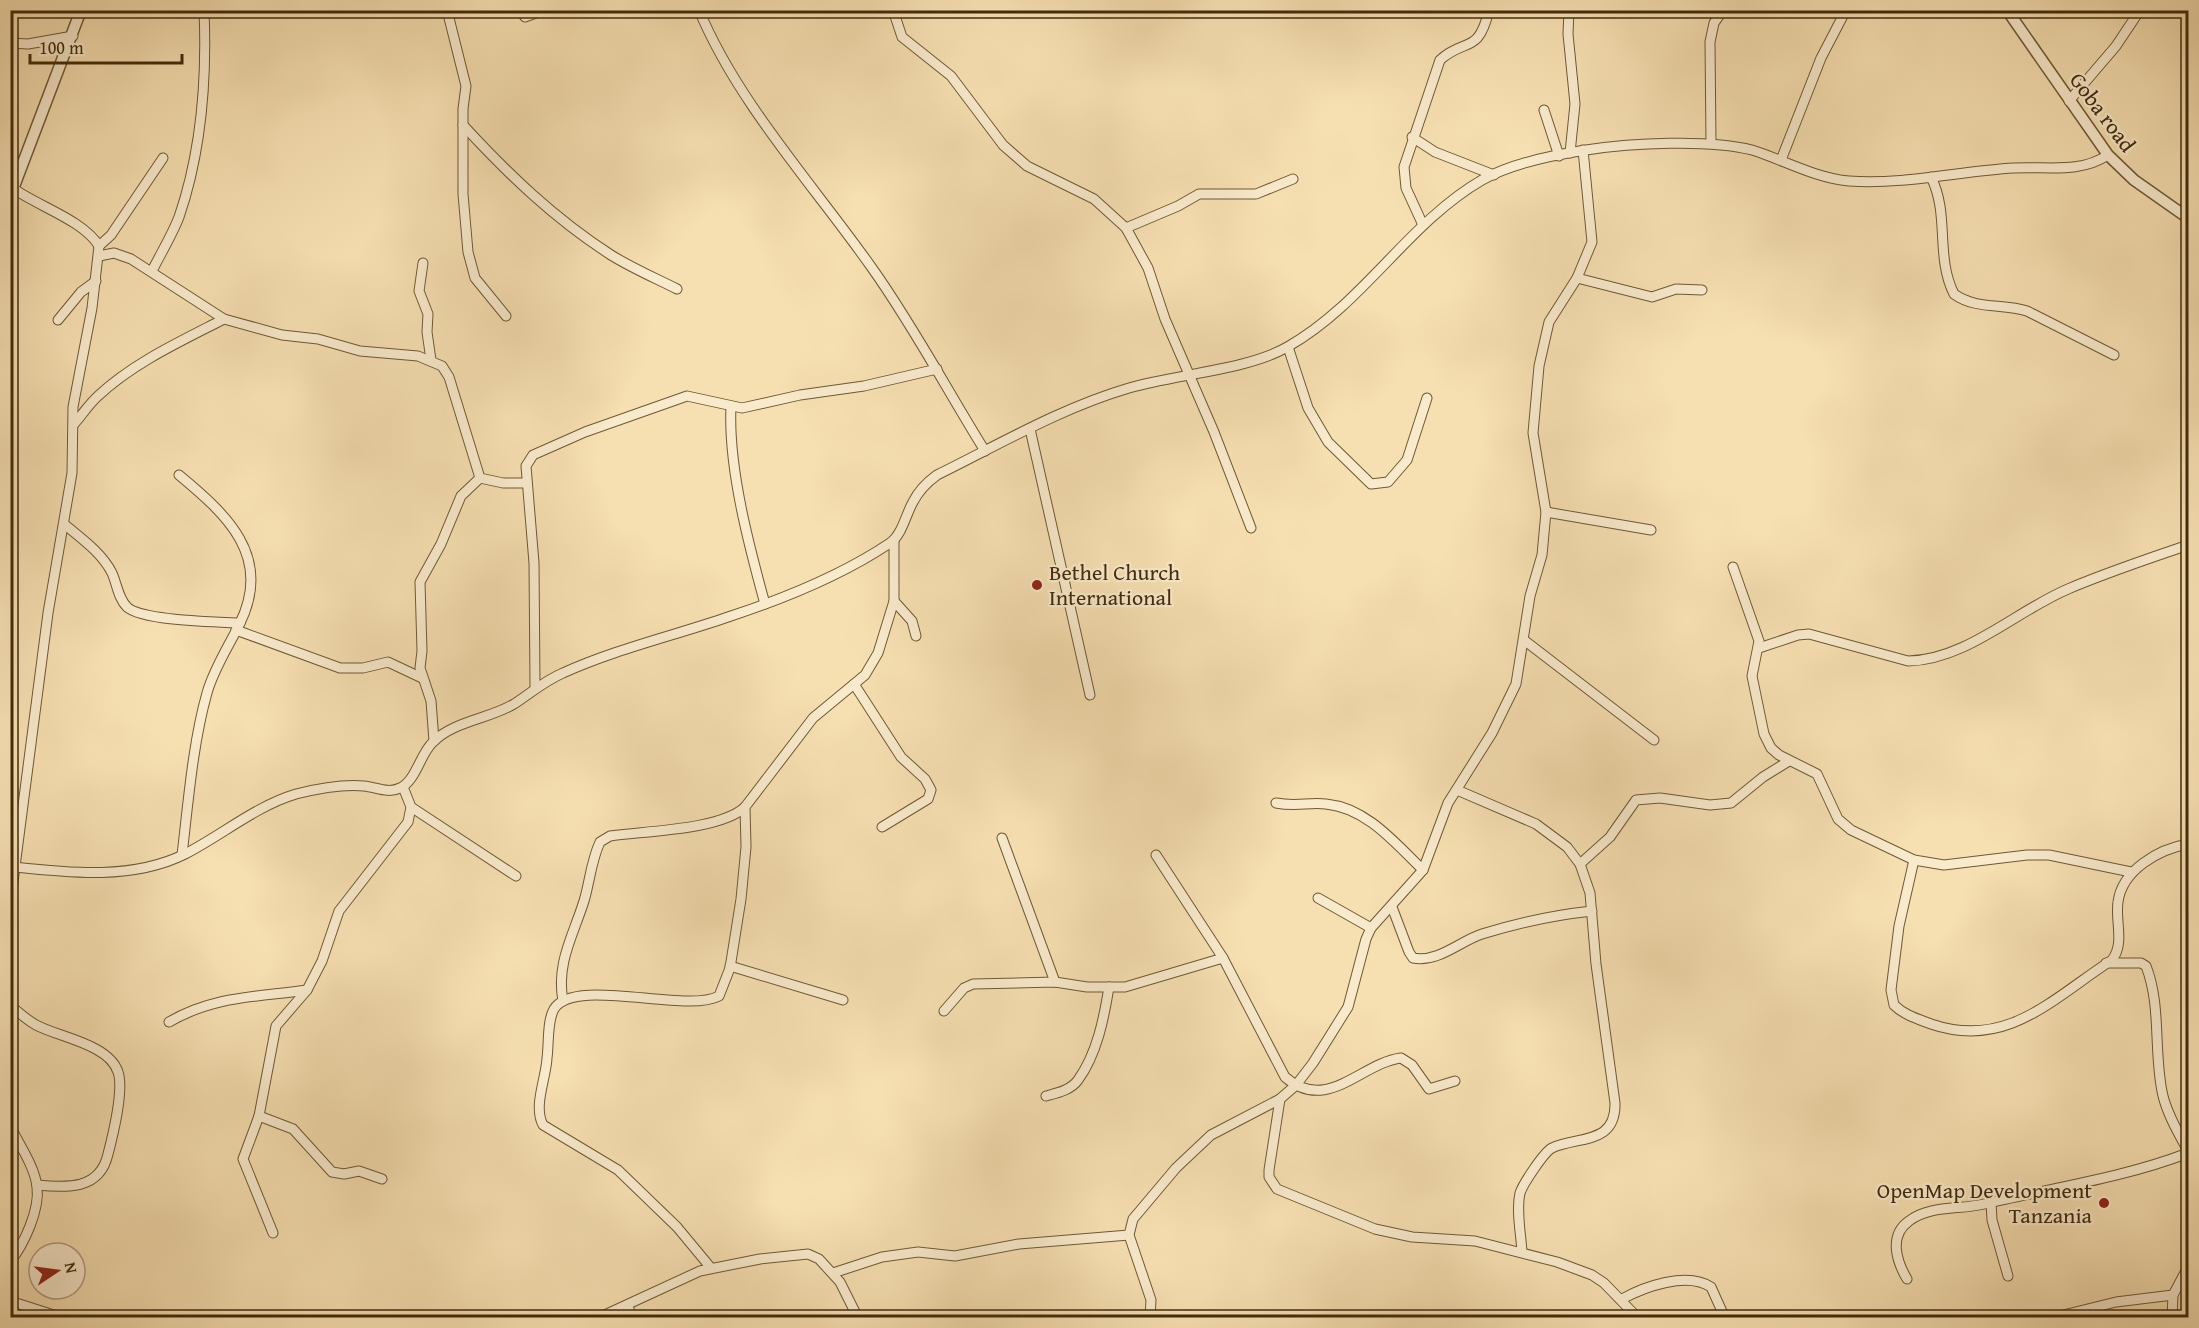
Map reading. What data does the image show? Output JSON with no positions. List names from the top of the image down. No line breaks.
{"streets":{"street":["Goba road"]},"places":["Bethel Church International","OpenMap Development Tanzania"],"scale_bar":"100 m","north":"right"}
